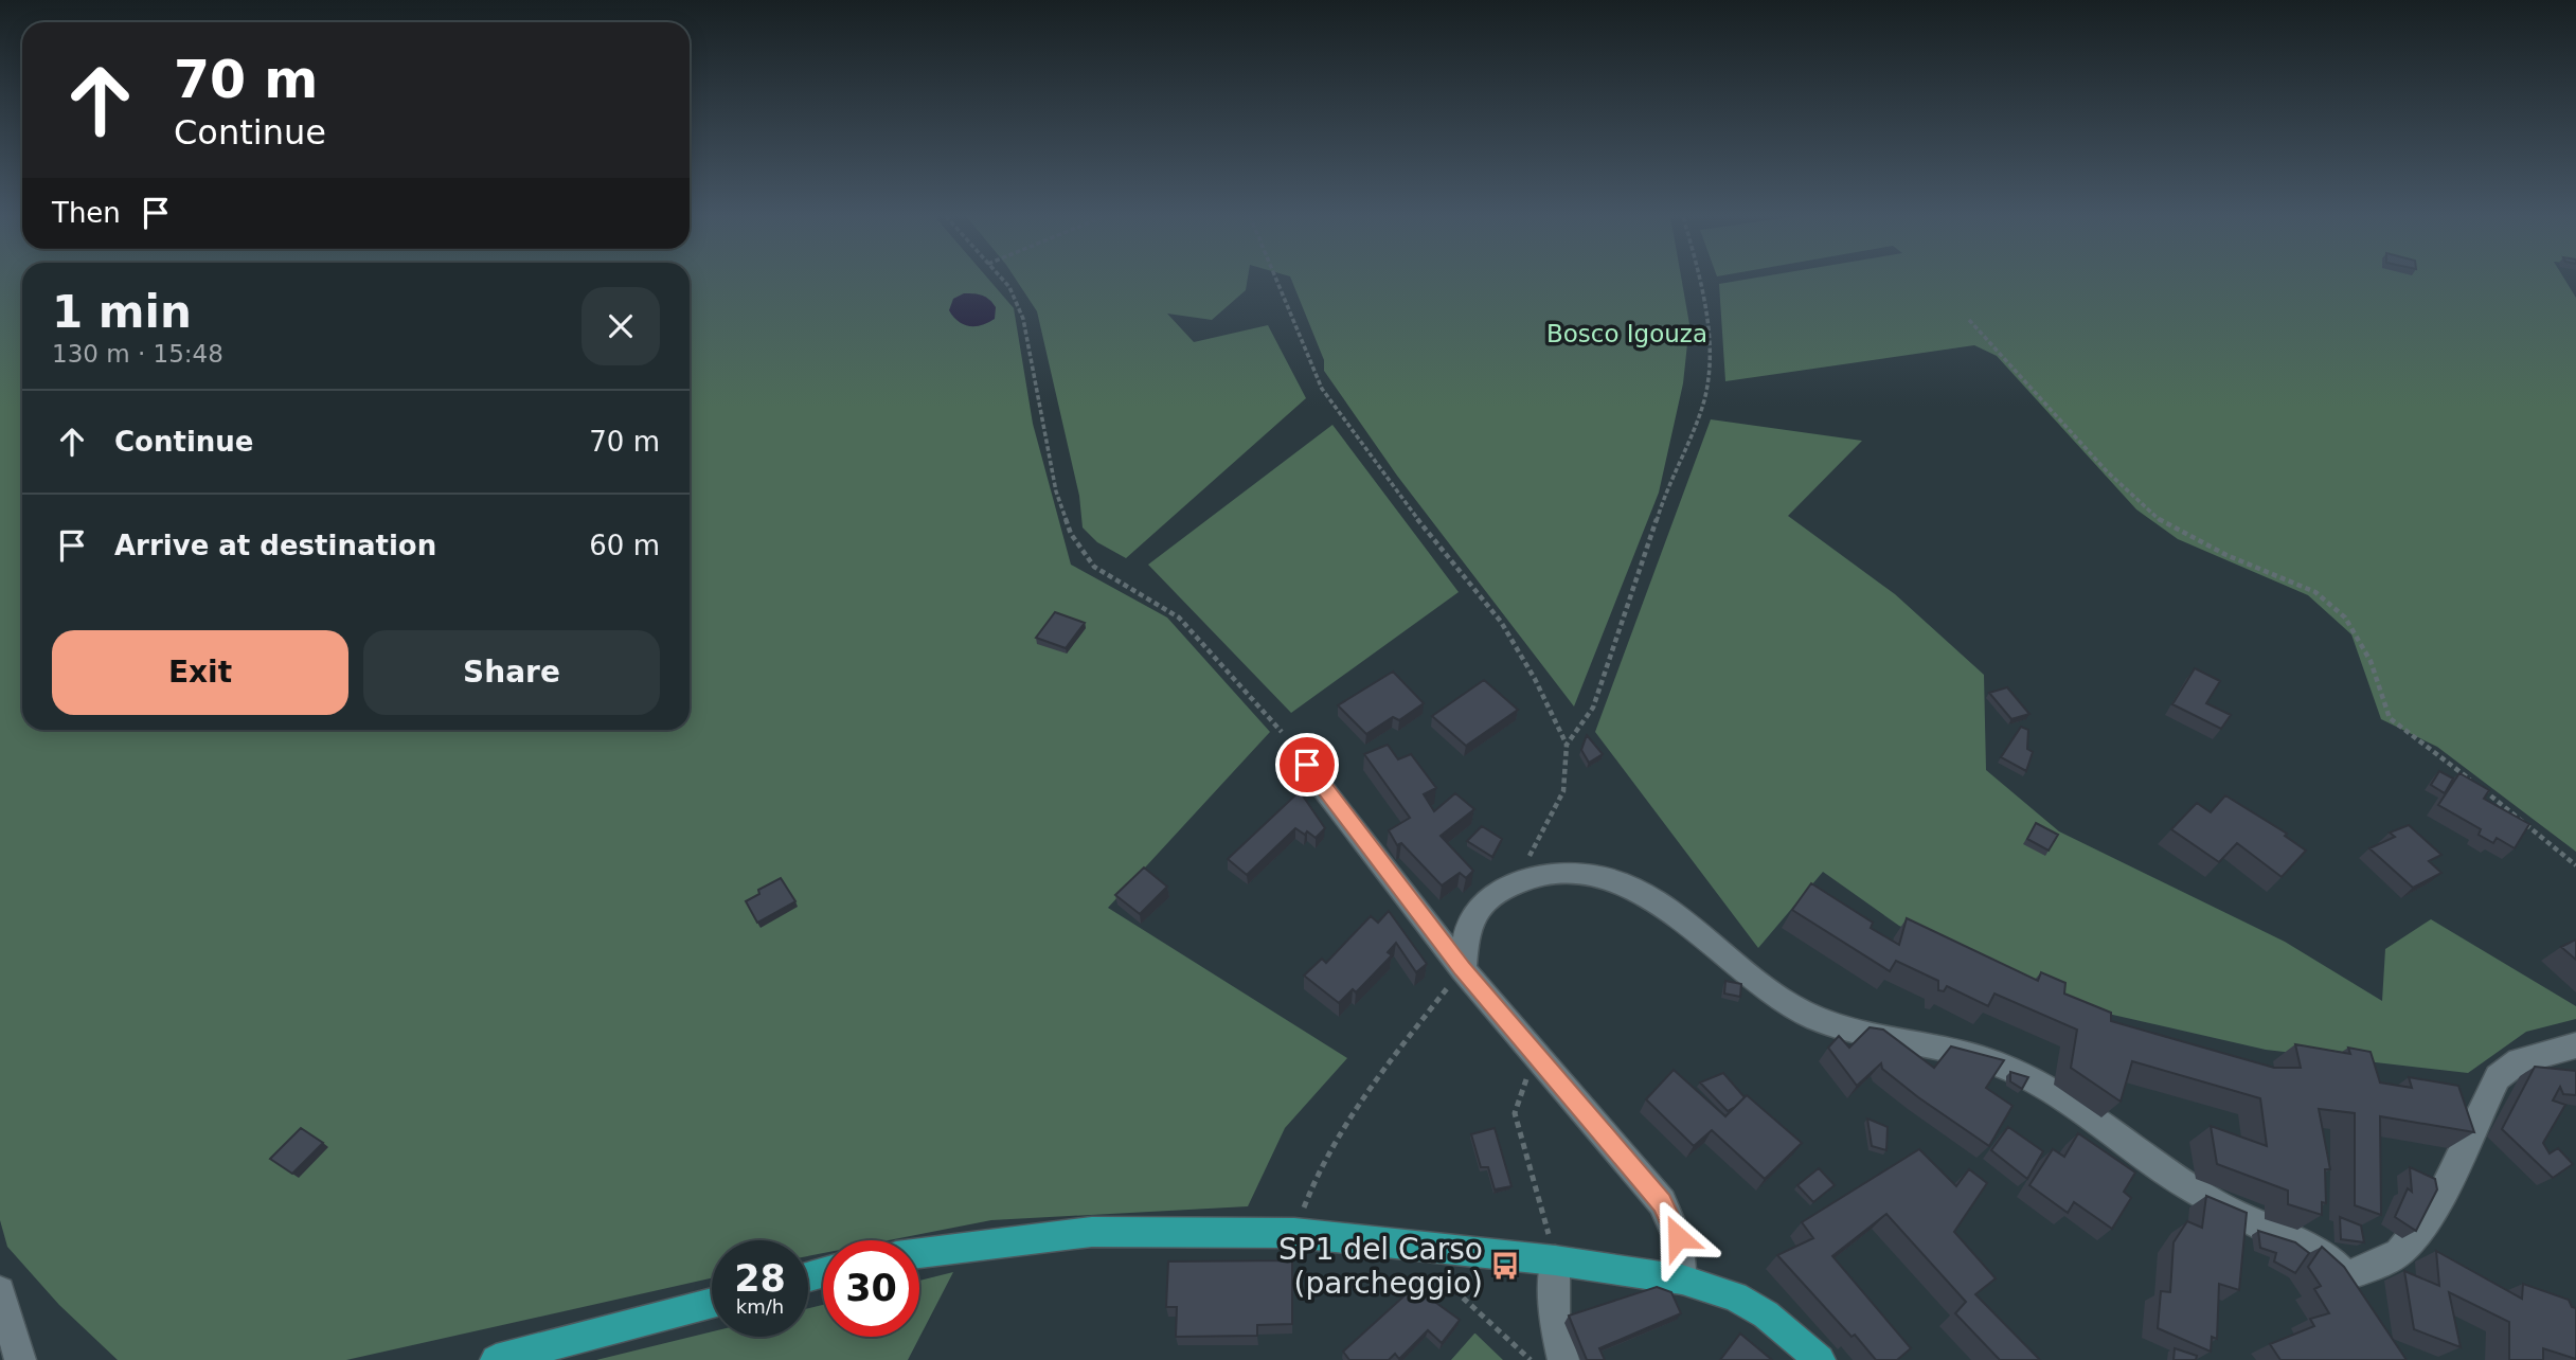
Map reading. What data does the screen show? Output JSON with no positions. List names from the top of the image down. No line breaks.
{"parks":["Bosco Igouza"],"places":{"bus stop":["SP1 del Carso (parcheggio)"]},"page":{"turn":["70 m","Continue"],"then":"Then","heading":["1 min","130 m · 15:48"],"list":[{"name":"Continue","value":"70 m"},{"name":"Arrive at destination","value":"60 m"}],"buttons":["Exit","Share"],"speed":"28 km/h","limit":"30"}}
